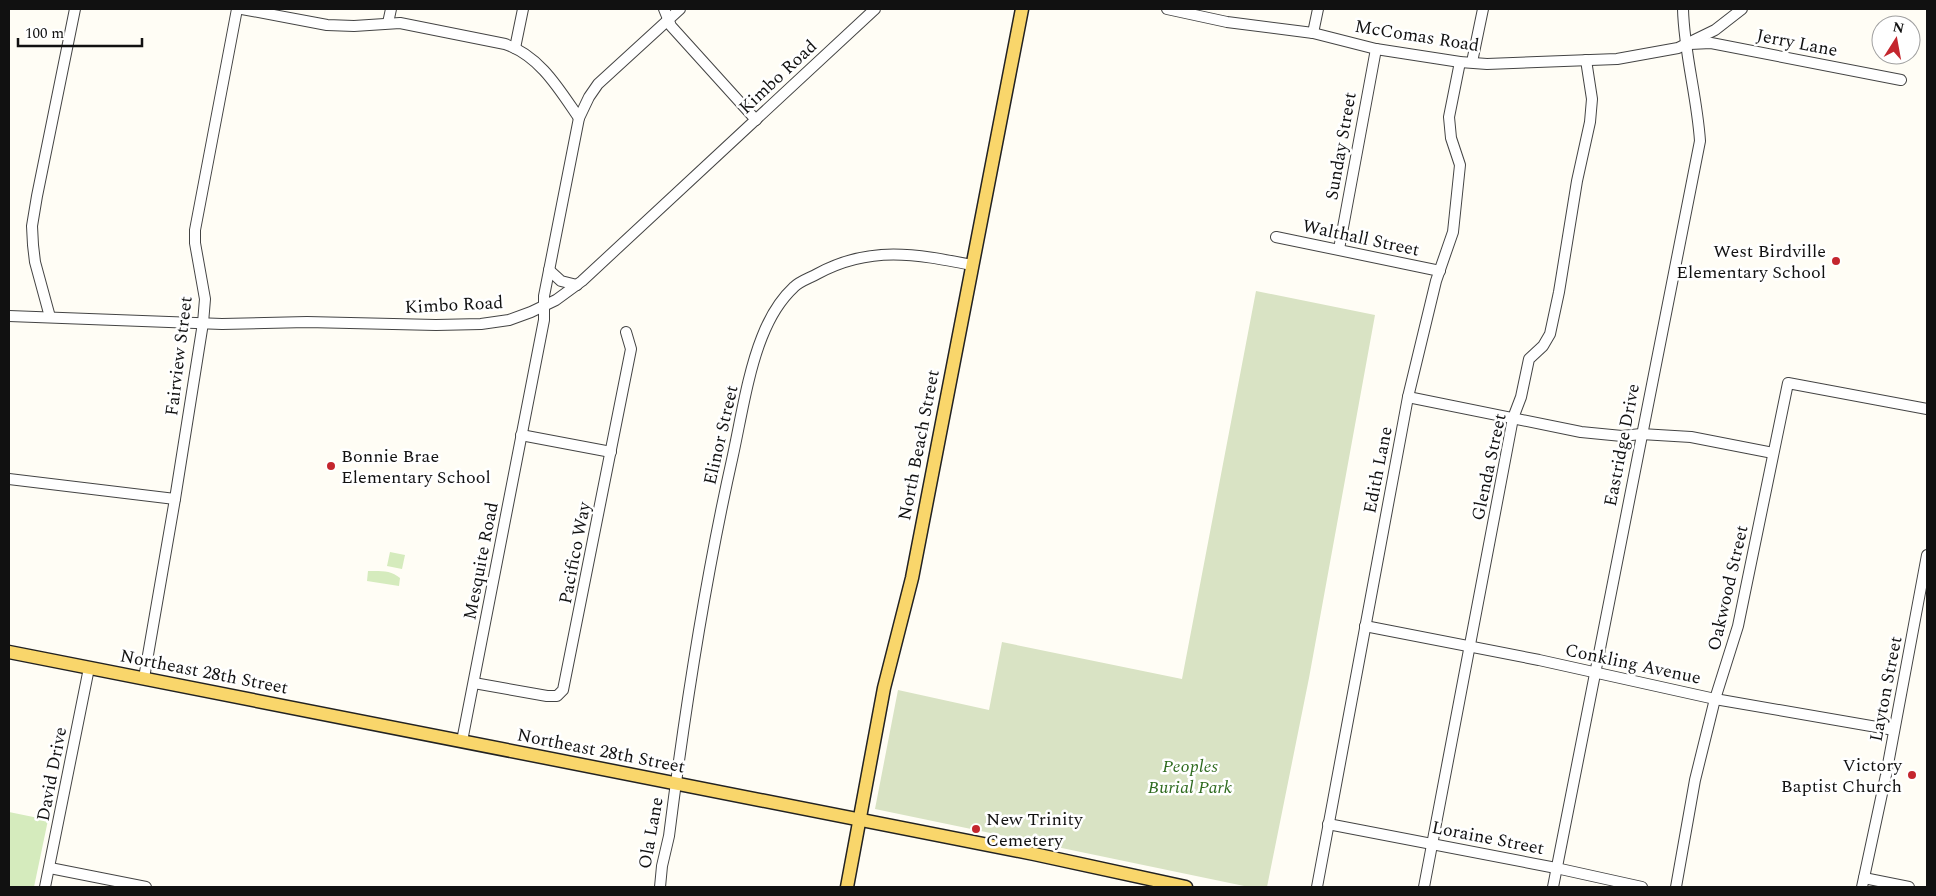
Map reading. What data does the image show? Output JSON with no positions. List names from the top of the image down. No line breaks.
{"streets":{"main road":["North Beach Street","Northeast 28th Street"],"street":["McComas Road","Jerry Lane","Kimbo Road","Sunday Street","Walthall Street","Fairview Street","Elinor Street","Eastridge Drive","Glenda Street","Edith Lane","Pacifico Way","Mesquite Road","Oakwood Street","Conkling Avenue","Layton Street","David Drive","Ola Lane","Loraine Street"]},"crossings":[["McComas Road","Jerry Lane"],["McComas Road","Sunday Street"],["McComas Road","Eastridge Drive"],["McComas Road","Glenda Street"],["McComas Road","Edith Lane"],["Jerry Lane","Eastridge Drive"],["Kimbo Road","Fairview Street"],["Kimbo Road","Mesquite Road"],["Sunday Street","Walthall Street"],["Walthall Street","Edith Lane"],["Fairview Street","Northeast 28th Street"],["Elinor Street","North Beach Street"],["Elinor Street","Northeast 28th Street"],["Elinor Street","Ola Lane"],["North Beach Street","Northeast 28th Street"],["Eastridge Drive","Conkling Avenue"],["Eastridge Drive","Loraine Street"],["Glenda Street","Conkling Avenue"],["Glenda Street","Loraine Street"],["Edith Lane","Conkling Avenue"],["Edith Lane","Loraine Street"],["Pacifico Way","Mesquite Road"],["Mesquite Road","Northeast 28th Street"],["Oakwood Street","Conkling Avenue"],["Conkling Avenue","Layton Street"],["Northeast 28th Street","David Drive"],["Northeast 28th Street","Ola Lane"]],"parks":["Peoples Burial Park"],"places":["West Birdville Elementary School","Bonnie Brae Elementary School","Victory Baptist Church","New Trinity Cemetery"],"scale_bar":"100 m","north":"top"}
